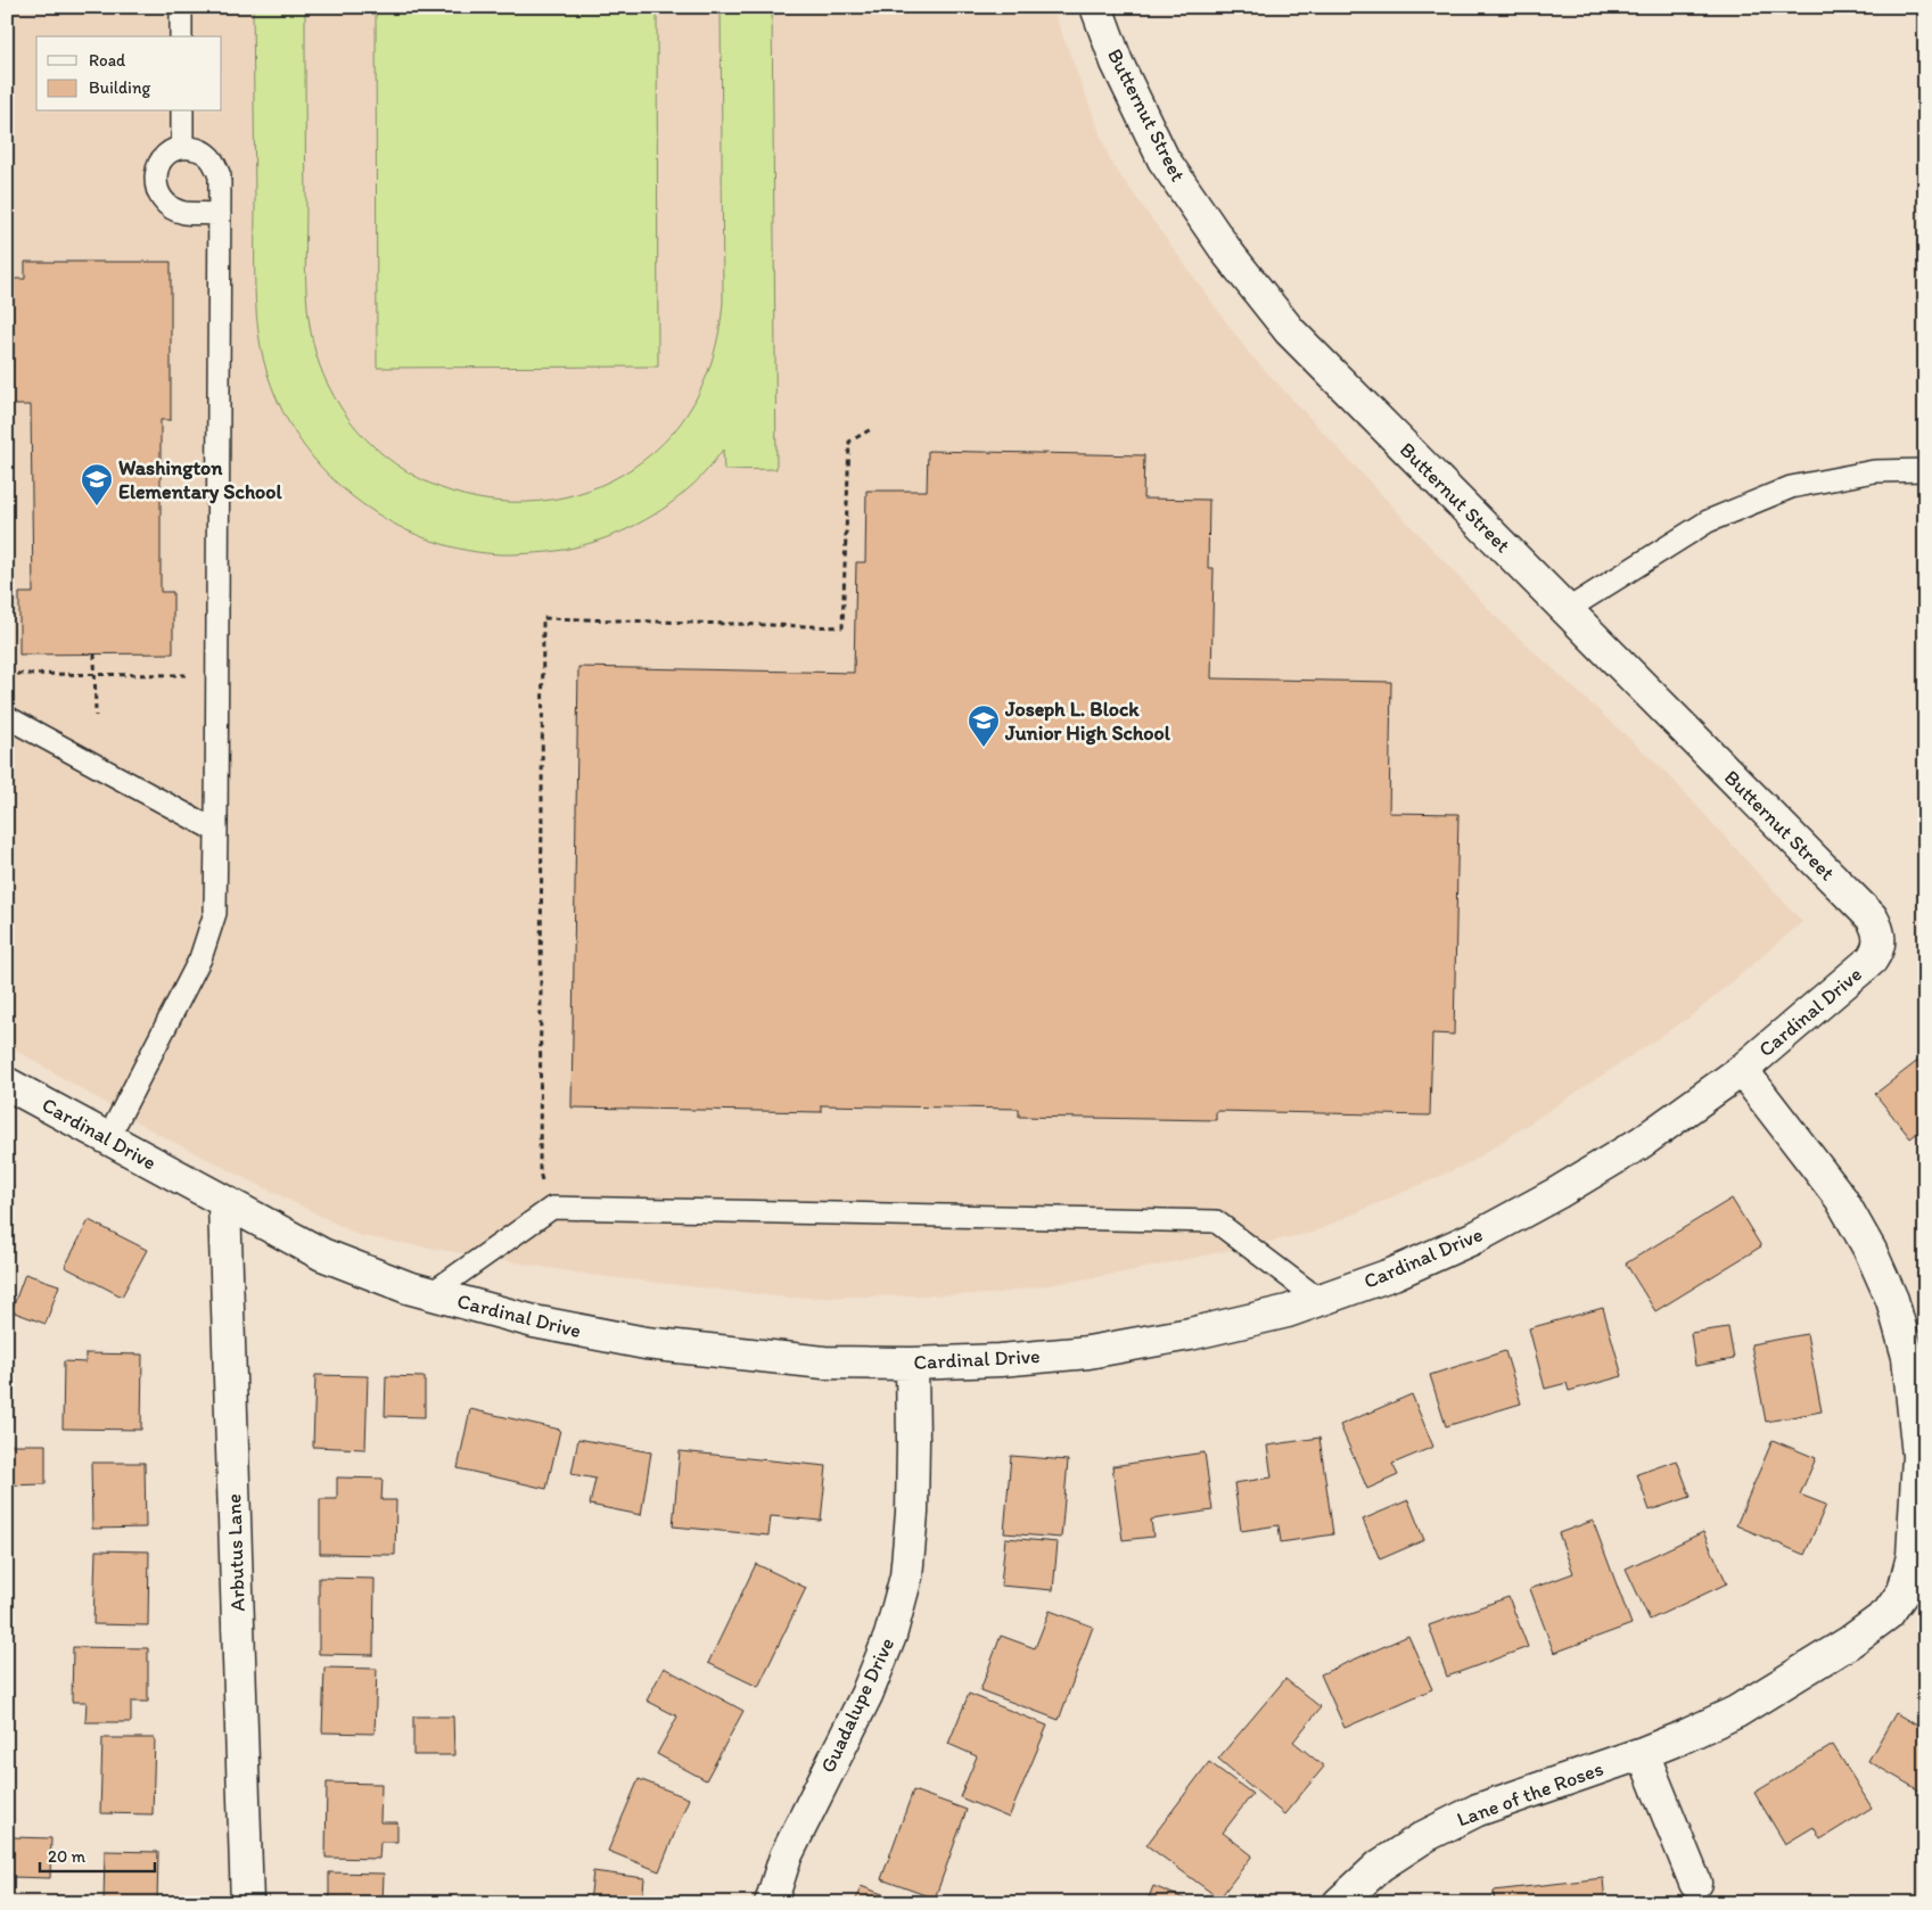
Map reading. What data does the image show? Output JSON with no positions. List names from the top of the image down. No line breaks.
{"streets":{"street":["Butternut Street","Cardinal Drive","Arbutus Lane","Guadalupe Drive","Lane of the Roses"]},"crossings":[["Butternut Street","Cardinal Drive"],["Cardinal Drive","Arbutus Lane"],["Cardinal Drive","Guadalupe Drive"]],"places":{"school or university":["Washington Elementary School","Joseph L. Block Junior High School"]},"legend":["Road","Building"],"scale_bar":"20 m"}
